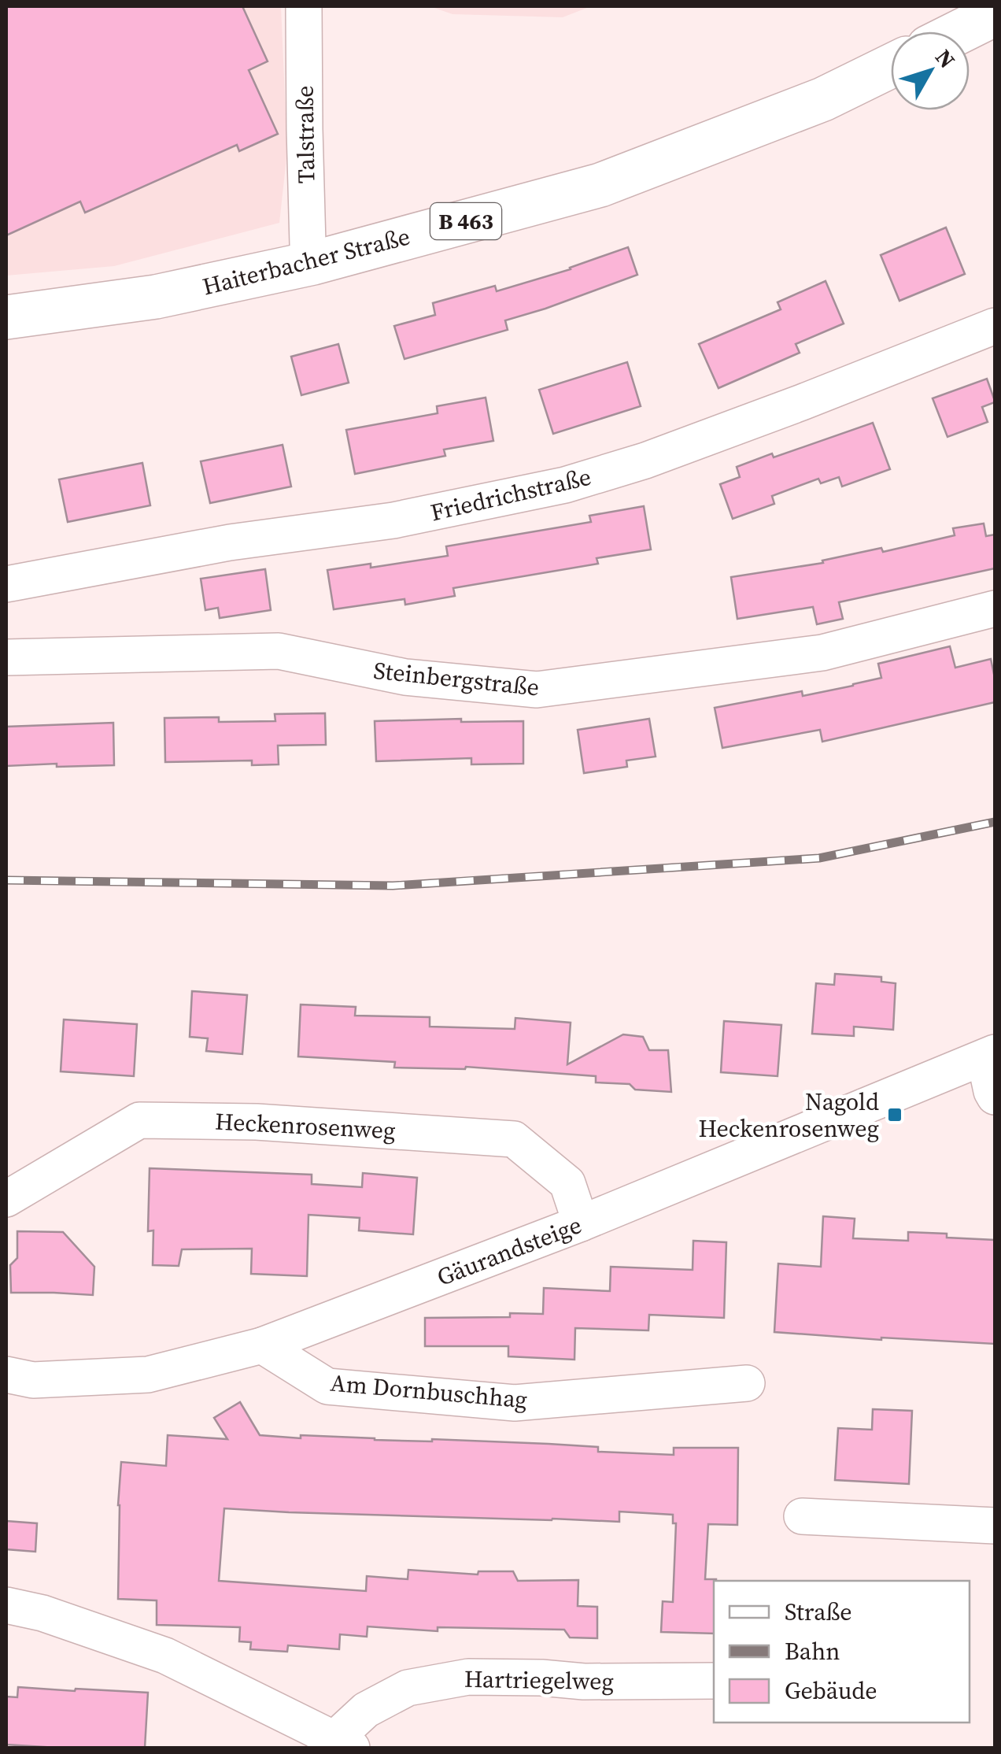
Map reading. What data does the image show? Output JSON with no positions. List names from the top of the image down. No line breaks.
{"streets":{"main road":["B 463","Haiterbacher Straße"],"street":["Talstraße","Friedrichstraße","Steinbergstraße","Heckenrosenweg","Gäurandsteige","Am Dornbuschhag","Hartriegelweg"]},"crossings":[["Talstraße","Haiterbacher Straße"],["Heckenrosenweg","Gäurandsteige"],["Gäurandsteige","Am Dornbuschhag"]],"places":{"transit":["Nagold Heckenrosenweg"]},"legend":["Straße","Bahn","Gebäude"],"north":"top right"}
